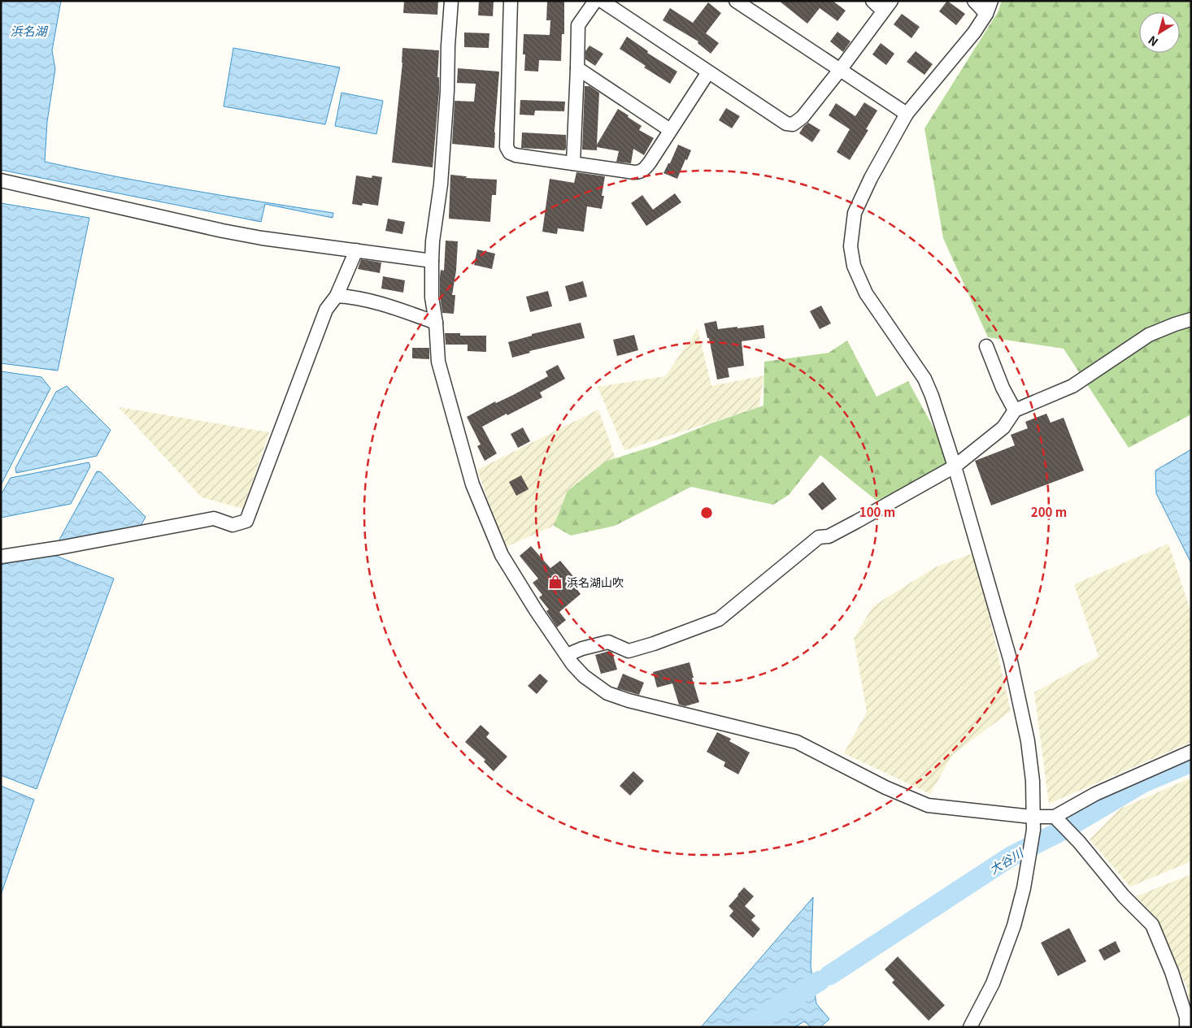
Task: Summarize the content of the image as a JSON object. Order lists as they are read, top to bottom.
{
  "water": ["浜名湖", "大谷川"],
  "places": {
    "shop": ["浜名湖山吹"]
  },
  "north": "bottom left",
  "rings": ["100 m", "200 m"]
}
